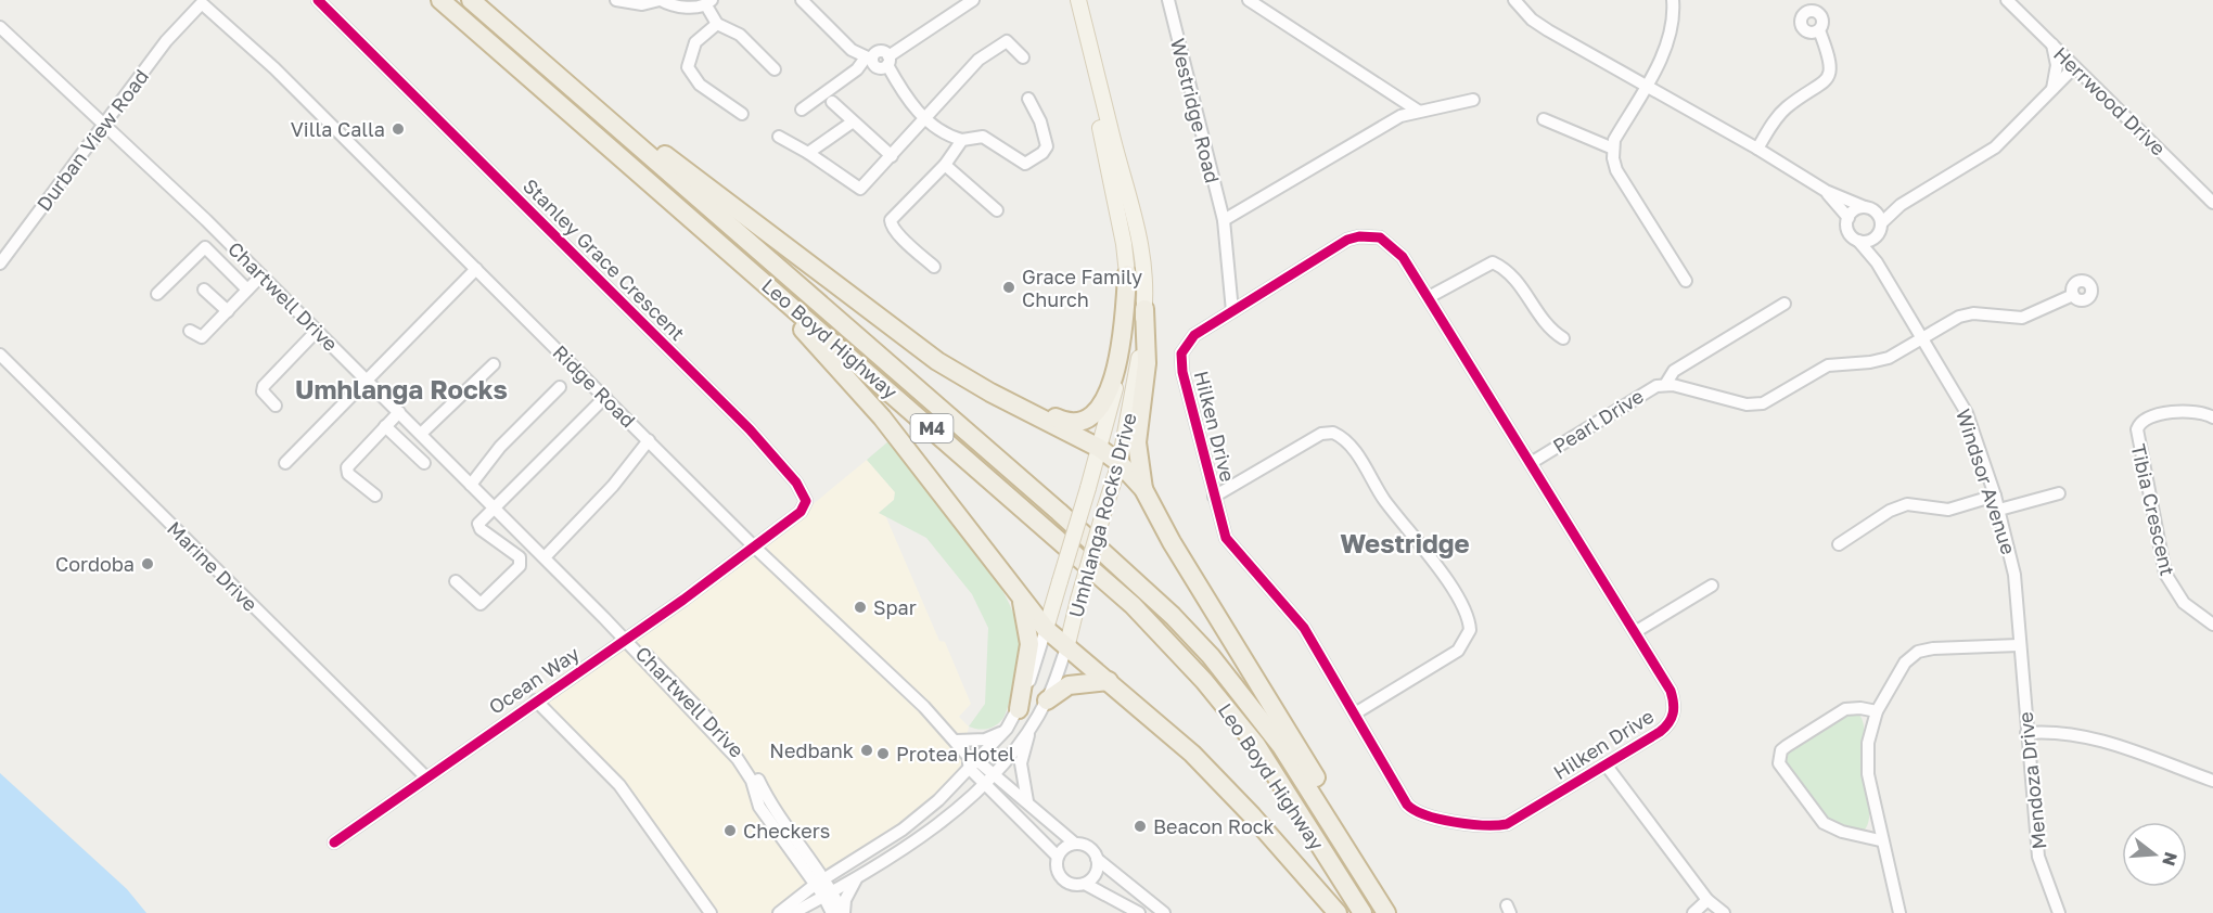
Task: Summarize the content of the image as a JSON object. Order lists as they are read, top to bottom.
{
  "streets": {
    "highway": ["Leo Boyd Highway", "M4"],
    "main road": ["Umhlanga Rocks Drive"],
    "street": [
      "Herrwood Drive",
      "Westridge Road",
      "Durban View Road",
      "Stanley Grace Crescent",
      "Chartwell Drive",
      "Ridge Road",
      "Pearl Drive",
      "Hilken Drive",
      "Windsor Avenue",
      "Tibia Crescent",
      "Marine Drive",
      "Ocean Way",
      "Mendoza Drive"
    ]
  },
  "crossings": [
    ["Westridge Road", "Hilken Drive"],
    ["Durban View Road", "Chartwell Drive"],
    ["Durban View Road", "Ridge Road"],
    ["Stanley Grace Crescent", "Ridge Road"],
    ["Stanley Grace Crescent", "Ocean Way"],
    ["Chartwell Drive", "Ocean Way"],
    ["Ridge Road", "Ocean Way"],
    ["Pearl Drive", "Hilken Drive"],
    ["Pearl Drive", "Windsor Avenue"],
    ["Windsor Avenue", "Mendoza Drive"],
    ["Marine Drive", "Ocean Way"]
  ],
  "districts": ["Umhlanga Rocks", "Westridge"],
  "places": [
    "Villa Calla",
    "Grace Family Church",
    "Cordoba",
    "Spar",
    "Nedbank",
    "Protea Hotel",
    "Beacon Rock",
    "Checkers"
  ],
  "north": "right"
}
